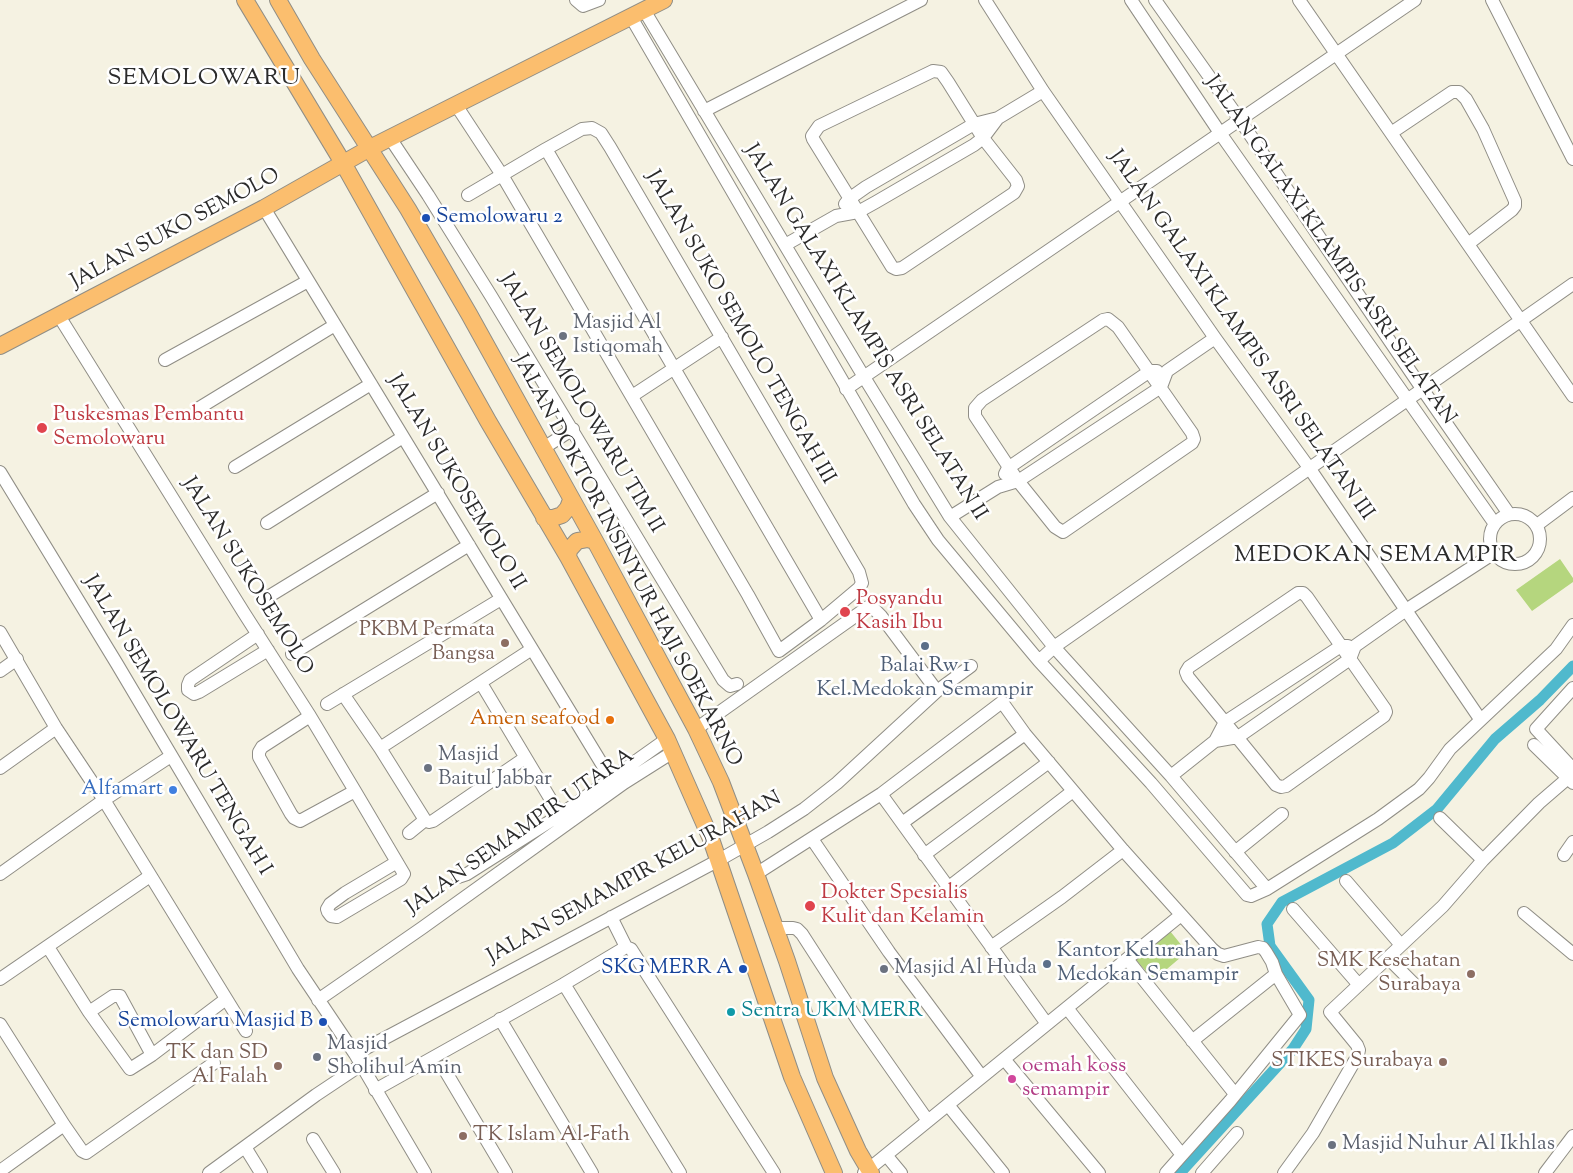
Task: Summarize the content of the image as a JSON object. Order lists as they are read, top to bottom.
{
  "streets": {
    "main road": ["JALAN SUKO SEMOLO", "JALAN DOKTOR INSINYUR HAJI SOEKARNO"],
    "street": [
      "JALAN GALAXI KLAMPIS ASRI SELATAN",
      "JALAN SUKO SEMOLO TENGAH III",
      "JALAN GALAXI KLAMPIS ASRI SELATAN II",
      "JALAN GALAXI KLAMPIS ASRI SELATAN III",
      "JALAN SEMOLOWARU TIM II",
      "JALAN SUKOSEMOLO II",
      "JALAN SUKOSEMOLO",
      "JALAN SEMOLOWARU TENGAH I",
      "JALAN SEMAMPIR UTARA",
      "JALAN SEMAMPIR KELURAHAN"
    ]
  },
  "crossings": [
    ["JALAN SUKO SEMOLO", "JALAN GALAXI KLAMPIS ASRI SELATAN II"],
    ["JALAN SUKO SEMOLO", "JALAN SEMOLOWARU TIM II"],
    ["JALAN SUKO SEMOLO", "JALAN SUKOSEMOLO II"],
    ["JALAN SUKO SEMOLO", "JALAN DOKTOR INSINYUR HAJI SOEKARNO"],
    ["JALAN SUKO SEMOLO", "JALAN SUKOSEMOLO"],
    ["JALAN DOKTOR INSINYUR HAJI SOEKARNO", "JALAN SEMAMPIR KELURAHAN"],
    ["JALAN SEMOLOWARU TENGAH I", "JALAN SEMAMPIR UTARA"],
    ["JALAN SEMOLOWARU TENGAH I", "JALAN SEMAMPIR KELURAHAN"]
  ],
  "districts": ["SEMOLOWARU", "MEDOKAN SEMAMPIR"],
  "places": [
    "Semolowaru 2",
    "Masjid Al Istiqomah",
    "Puskesmas Pembantu Semolowaru",
    "Posyandu Kasih Ibu",
    "PKBM Permata Bangsa",
    "Balai Rw 1 Kel.Medokan Semampir",
    "Amen seafood",
    "Masjid Baitul Jabbar",
    "Alfamart",
    "Dokter Spesialis Kulit dan Kelamin",
    "Kantor Kelurahan Medokan Semampir",
    "SKG MERR A",
    "Masjid Al Huda",
    "SMK Kesehatan Surabaya",
    "Sentra UKM MERR",
    "Semolowaru Masjid B",
    "Masjid Sholihul Amin",
    "STIKES Surabaya",
    "TK dan SD Al Falah",
    "oemah koss semampir",
    "TK Islam Al-Fath",
    "Masjid Nuhur Al Ikhlas"
  ]
}
